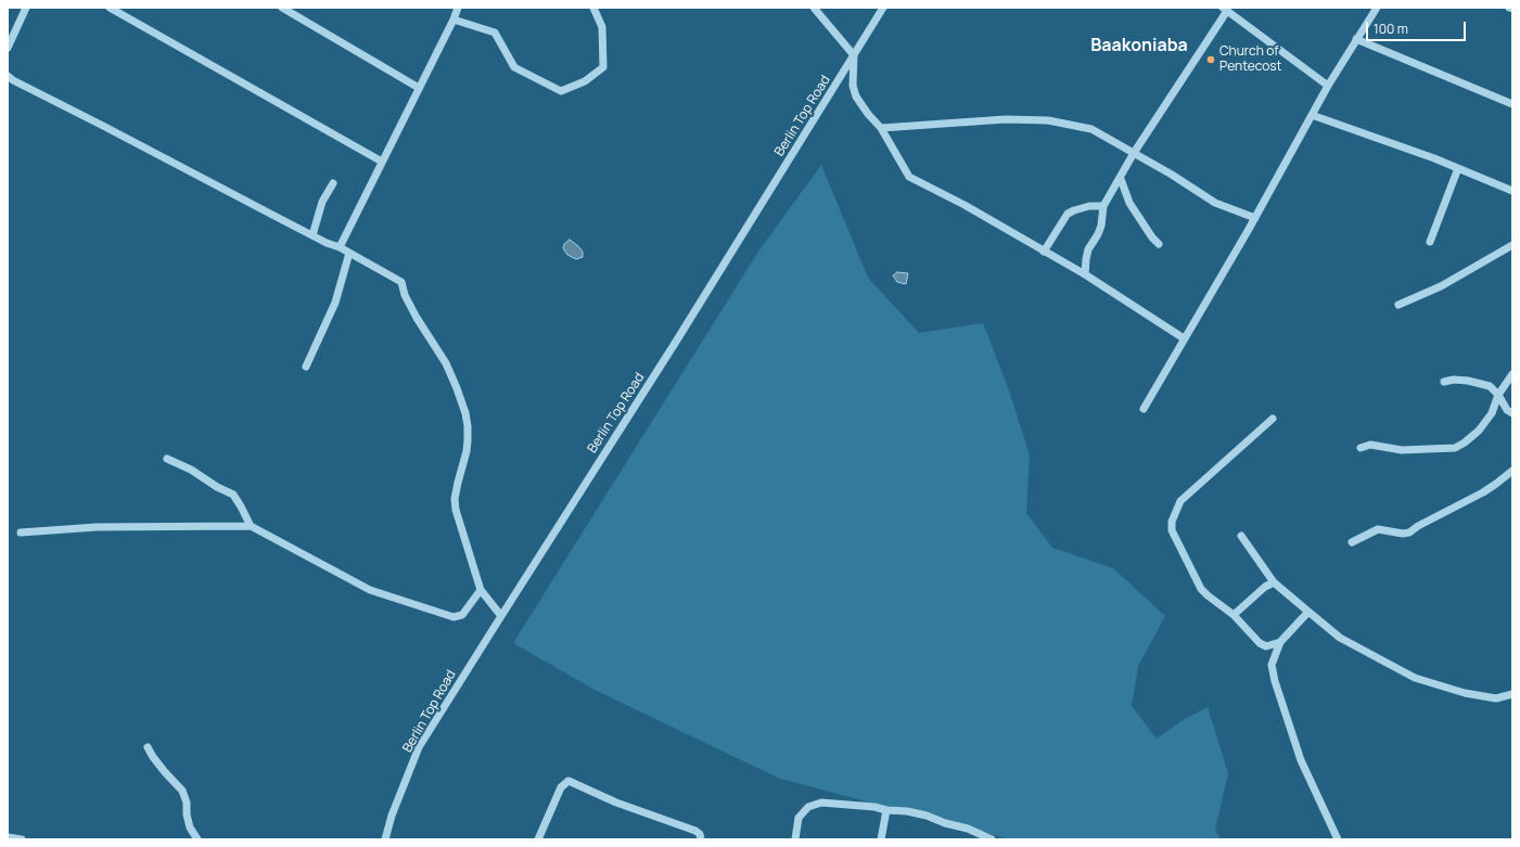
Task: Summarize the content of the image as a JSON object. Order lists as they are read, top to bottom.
{
  "streets": {
    "street": ["Berlin Top Road"]
  },
  "districts": ["Baakoniaba"],
  "places": ["Church of Pentecost"],
  "scale_bar": "100 m"
}
